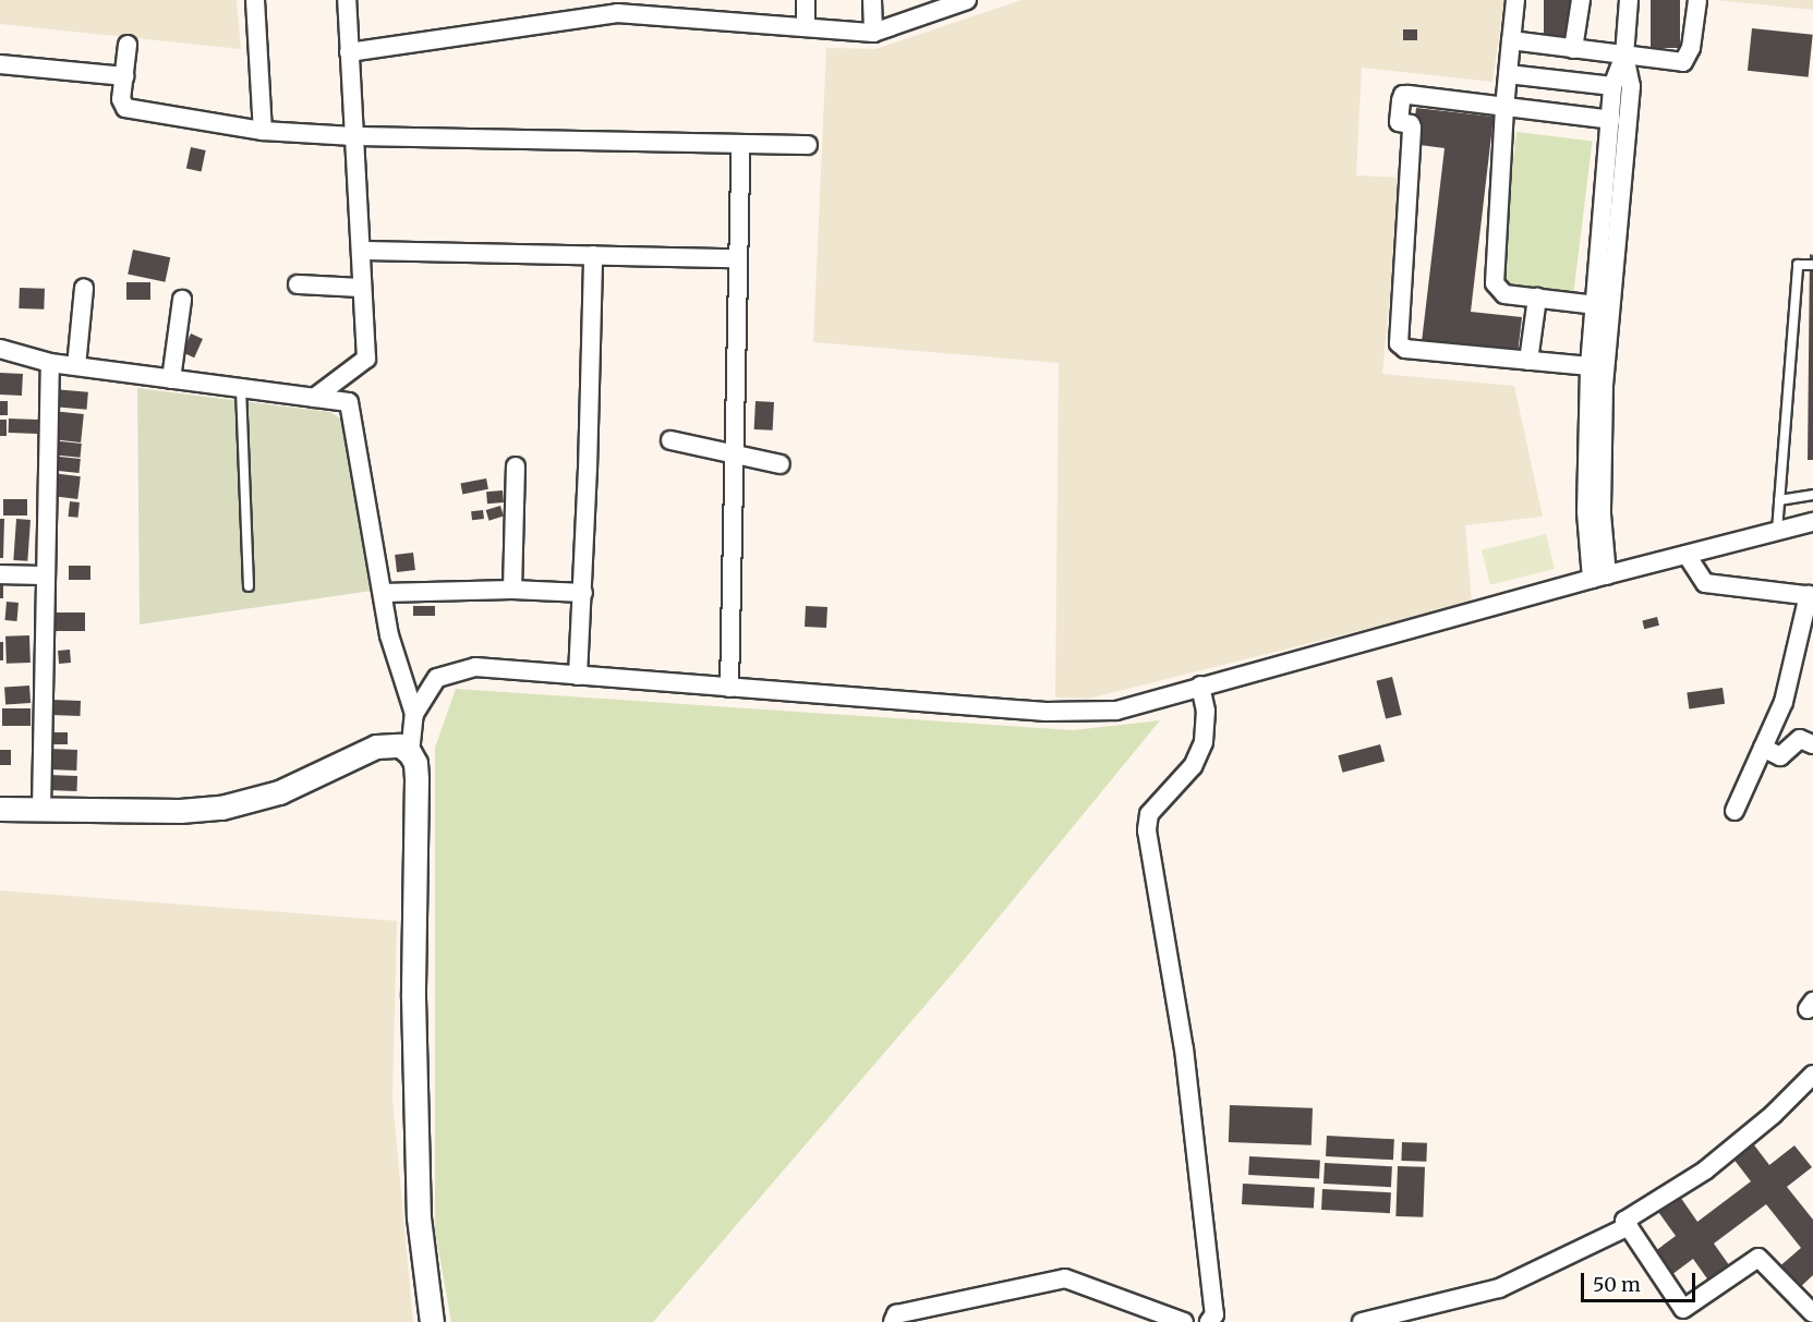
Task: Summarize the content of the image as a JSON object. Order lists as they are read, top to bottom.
{
  "scale_bar": "50 m"
}
